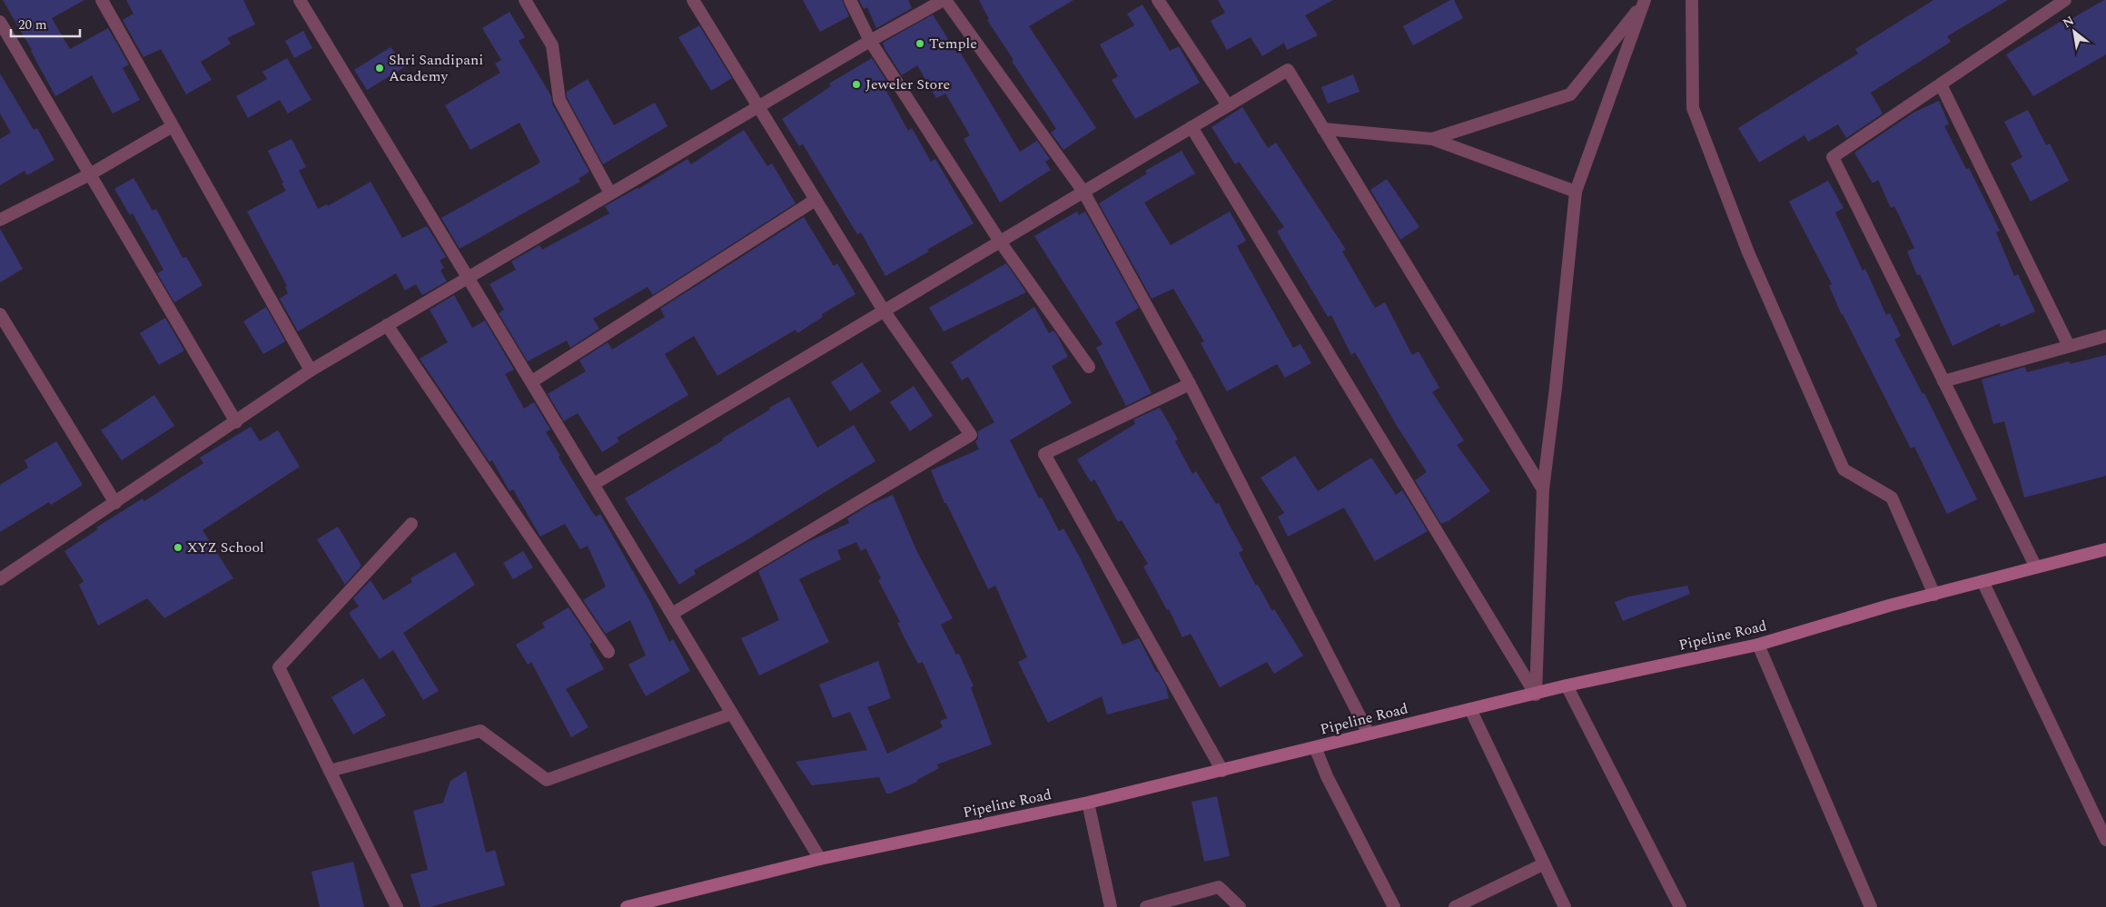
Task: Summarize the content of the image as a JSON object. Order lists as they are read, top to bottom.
{
  "streets": {
    "main road": ["Pipeline Road"]
  },
  "places": [
    "Temple",
    "Shri Sandipani Academy",
    "Jeweler Store",
    "XYZ School"
  ],
  "scale_bar": "20 m",
  "north": "top left"
}
